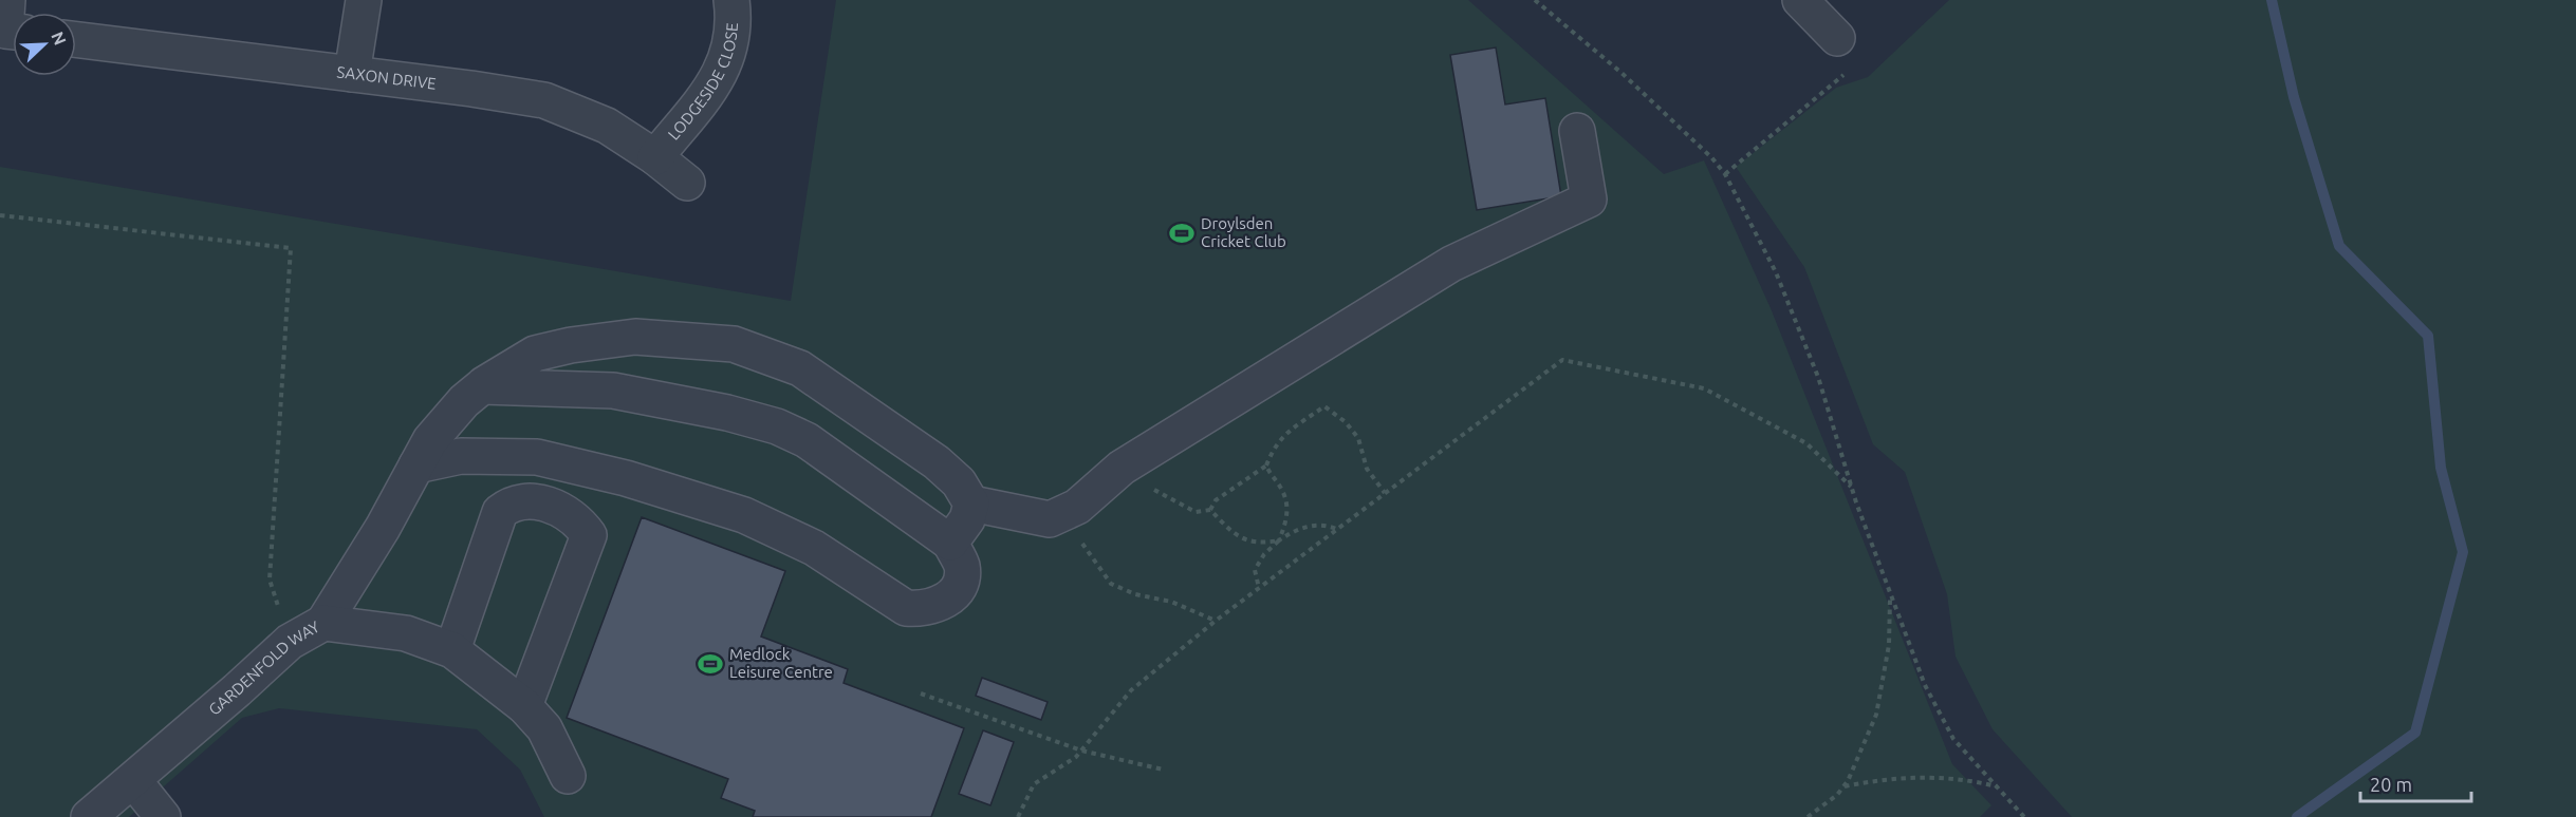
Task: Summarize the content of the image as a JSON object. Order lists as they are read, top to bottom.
{
  "streets": {
    "street": ["SAXON DRIVE", "LODGESIDE CLOSE", "GARDENFOLD WAY"]
  },
  "crossings": [
    ["SAXON DRIVE", "LODGESIDE CLOSE"]
  ],
  "places": {
    "sports": ["Droylsden Cricket Club", "Medlock Leisure Centre"]
  },
  "scale_bar": "20 m",
  "north": "top right"
}
